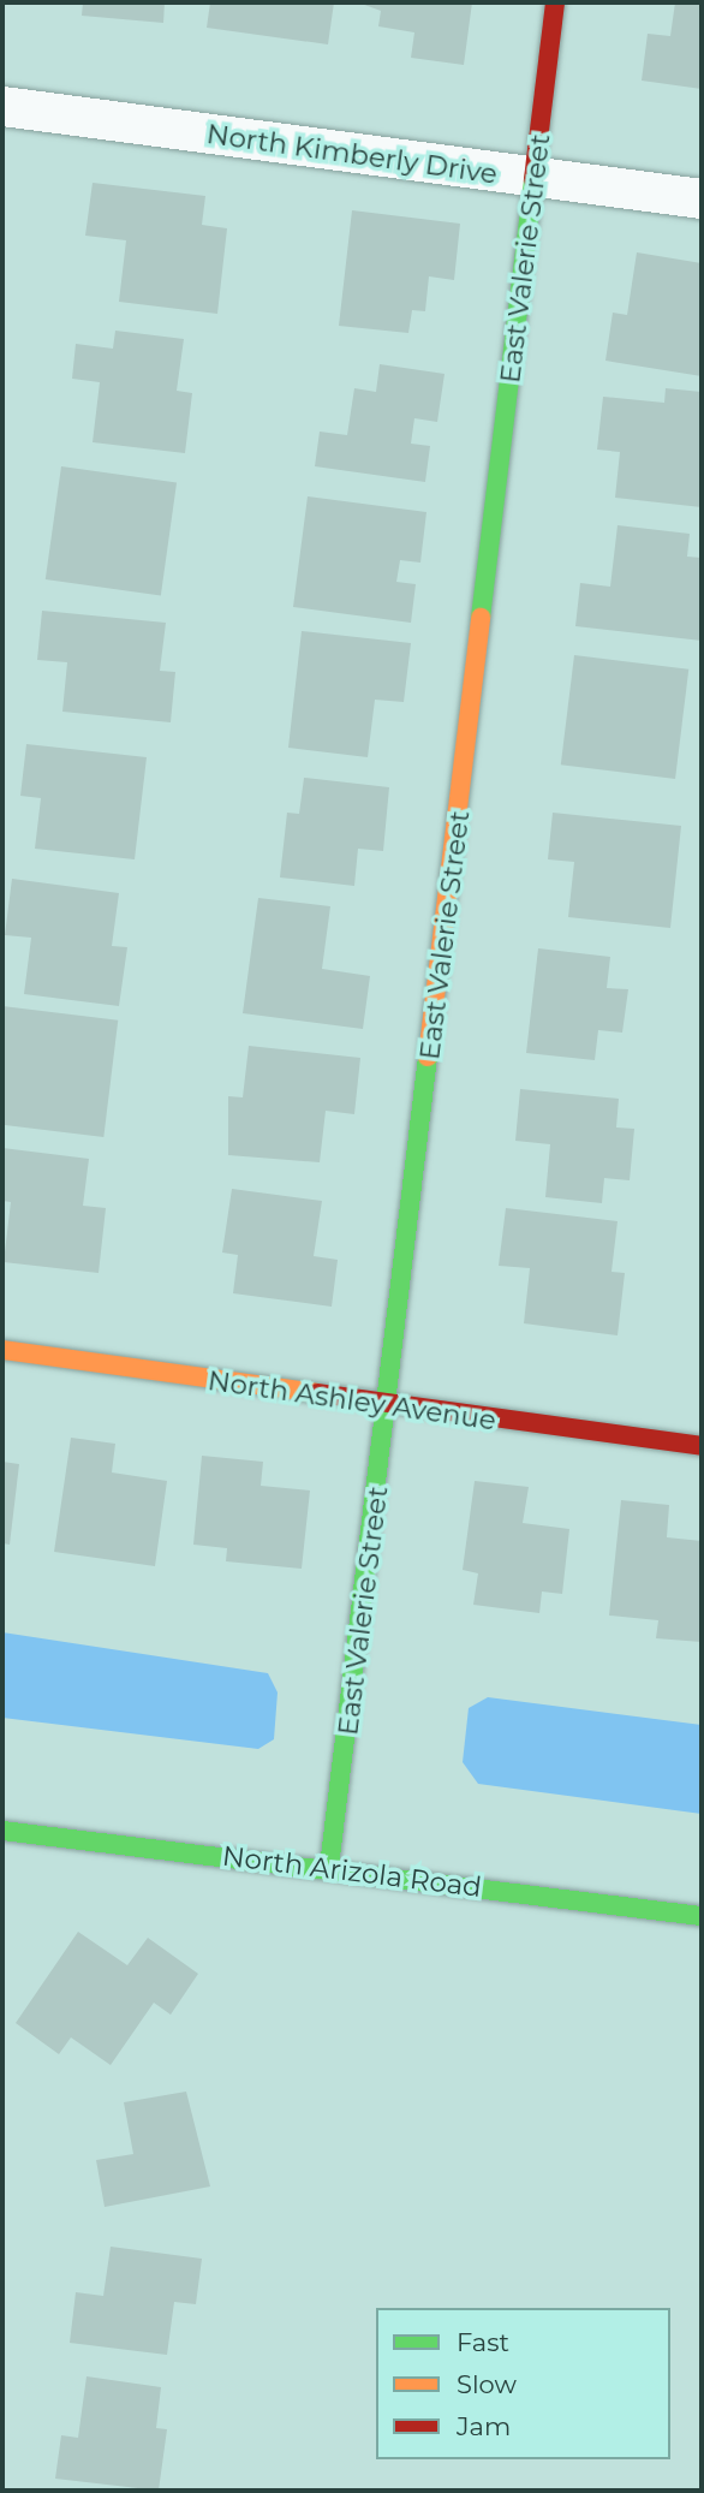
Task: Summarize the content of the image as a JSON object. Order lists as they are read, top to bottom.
{
  "streets": {
    "street": [
      "North Kimberly Drive",
      "East Valerie Street",
      "North Ashley Avenue",
      "North Arizola Road"
    ]
  },
  "crossings": [
    ["North Kimberly Drive", "East Valerie Street"],
    ["East Valerie Street", "North Ashley Avenue"],
    ["East Valerie Street", "North Arizola Road"]
  ],
  "legend": ["Fast", "Slow", "Jam"]
}
